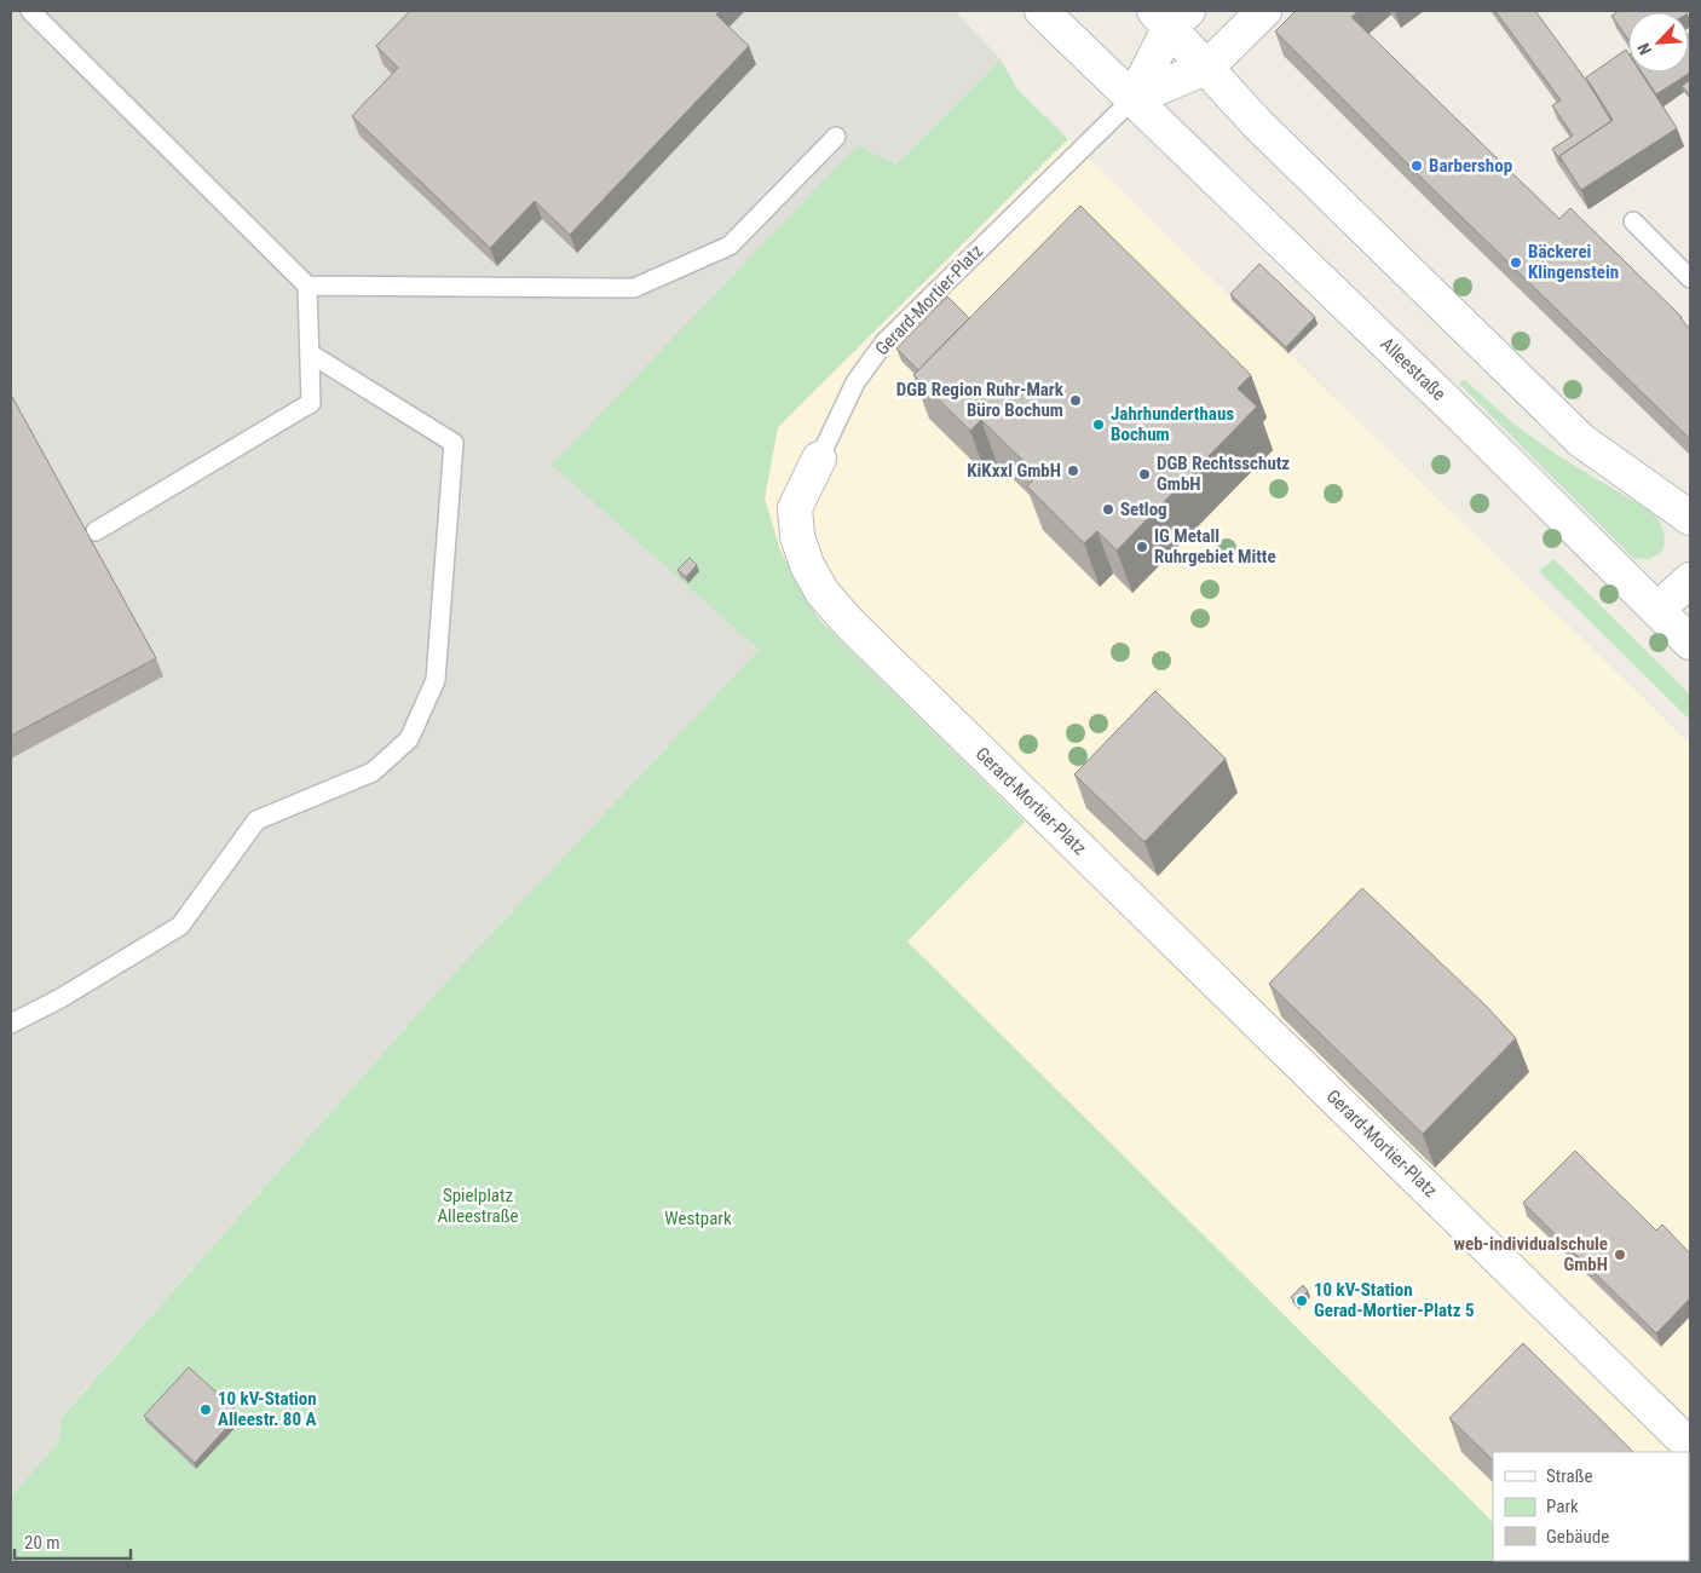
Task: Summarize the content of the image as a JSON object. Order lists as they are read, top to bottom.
{
  "streets": {
    "street": ["Gerard-Mortier-Platz", "Alleestraße"]
  },
  "crossings": [
    ["Gerard-Mortier-Platz", "Alleestraße"]
  ],
  "parks": ["Spielplatz Alleestraße", "Westpark"],
  "places": [
    "Barbershop",
    "Bäckerei Klingenstein",
    "DGB Region Ruhr-Mark Büro Bochum",
    "Jahrhunderthaus Bochum",
    "KiKxxl GmbH",
    "DGB Rechtsschutz GmbH",
    "Setlog",
    "IG Metall Ruhrgebiet Mitte",
    "web-individualschule GmbH",
    "10 kV-Station Gerad-Mortier-Platz 5",
    "10 kV-Station Alleestr. 80 A"
  ],
  "legend": ["Straße", "Park", "Gebäude"],
  "scale_bar": "20 m",
  "north": "bottom left"
}
